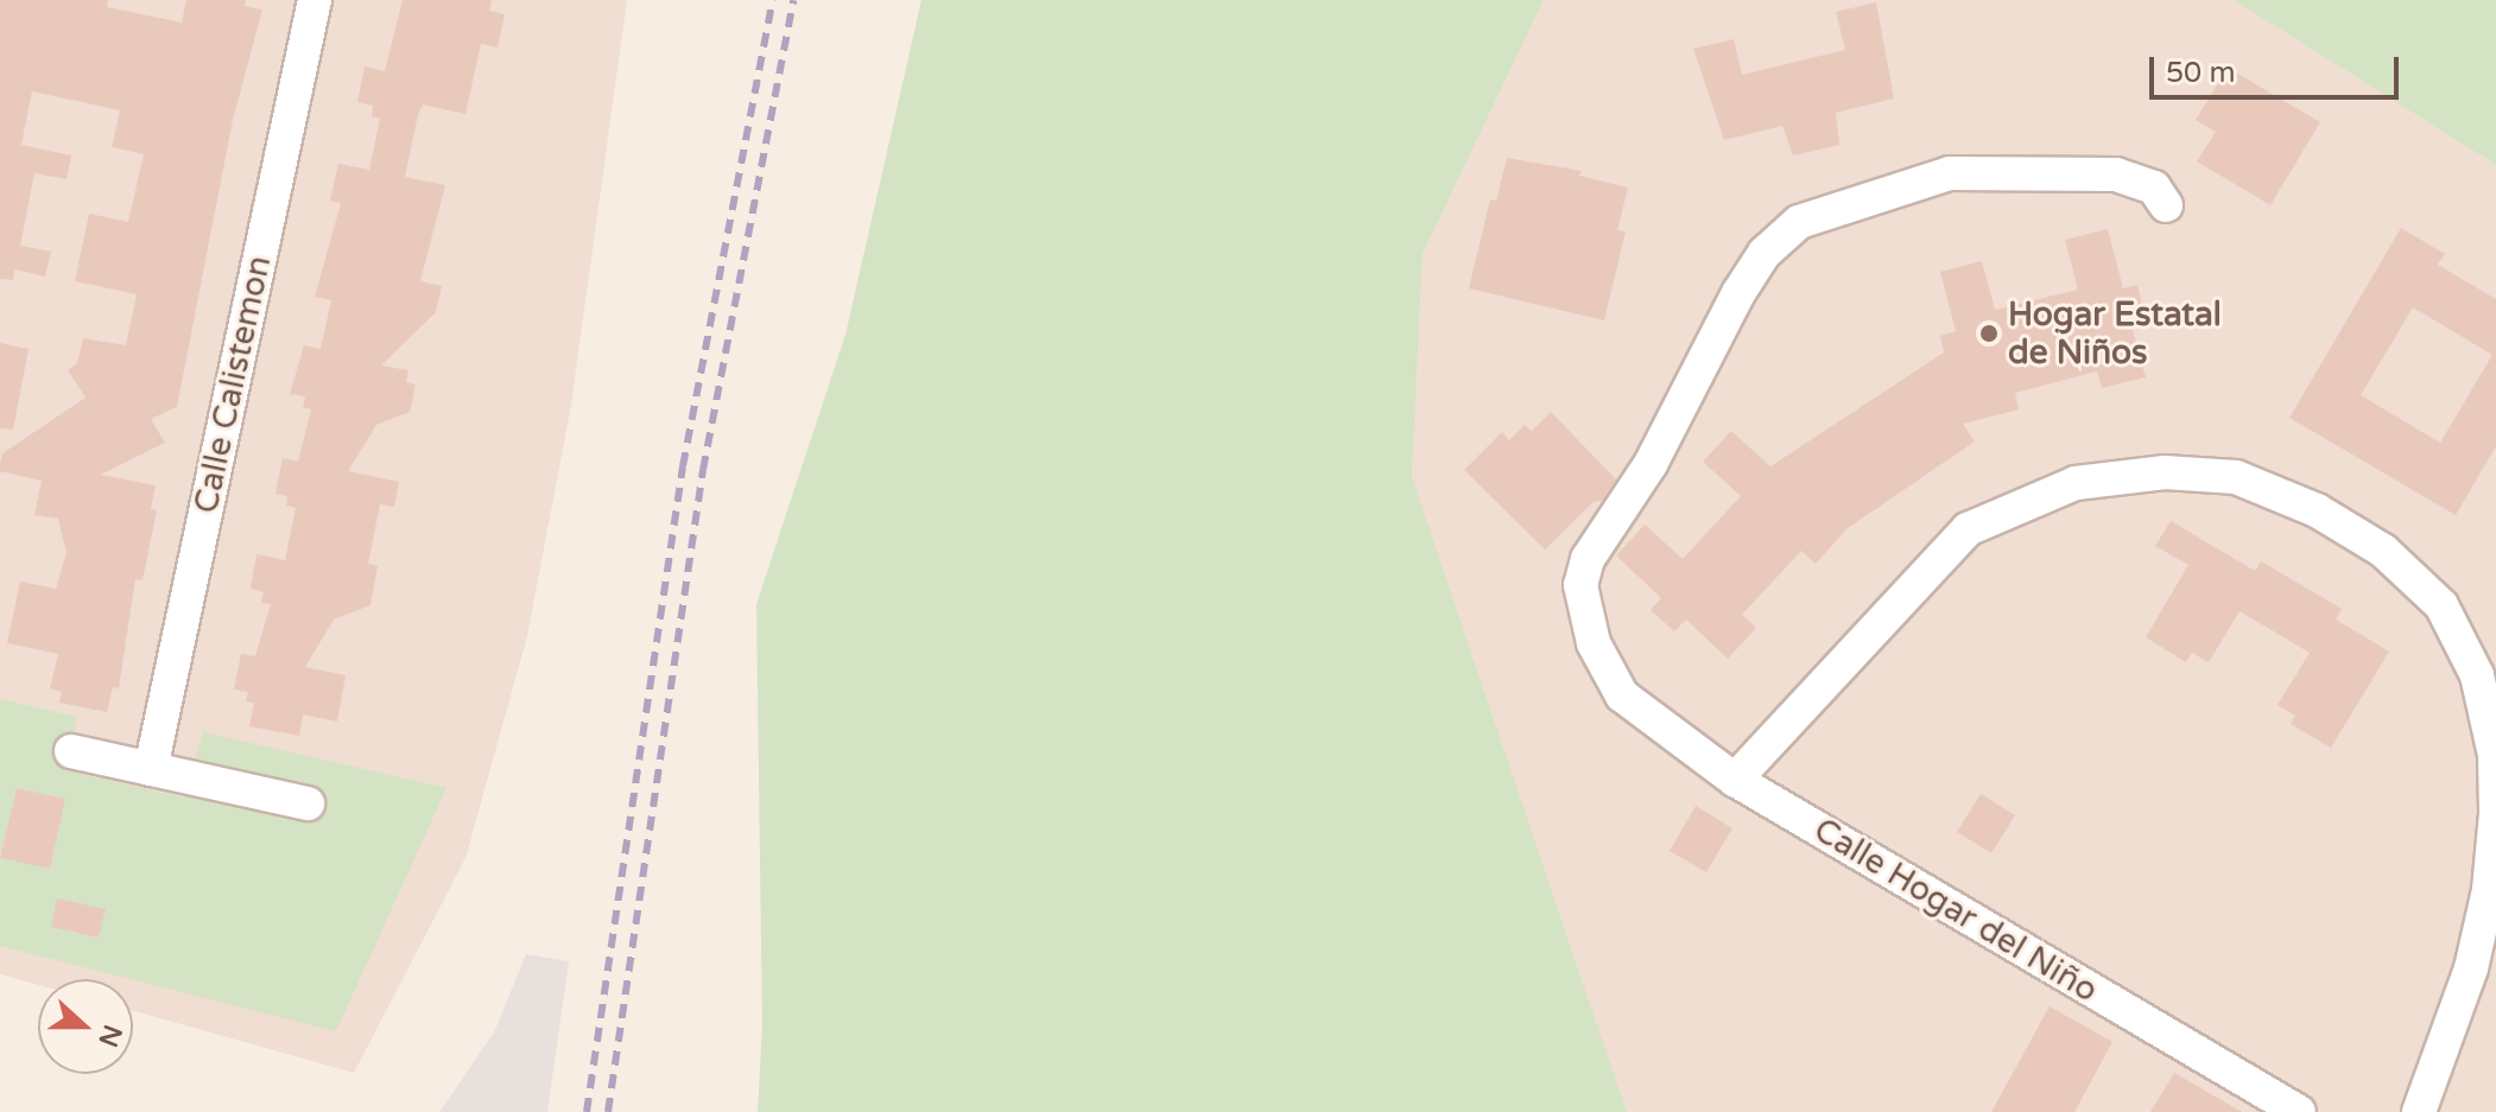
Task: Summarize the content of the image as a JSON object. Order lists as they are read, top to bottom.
{
  "streets": {
    "street": ["Calle Calistemon", "Calle Hogar del Niño"]
  },
  "places": ["Hogar Estatal de Niños"],
  "scale_bar": "50 m",
  "north": "right"
}
